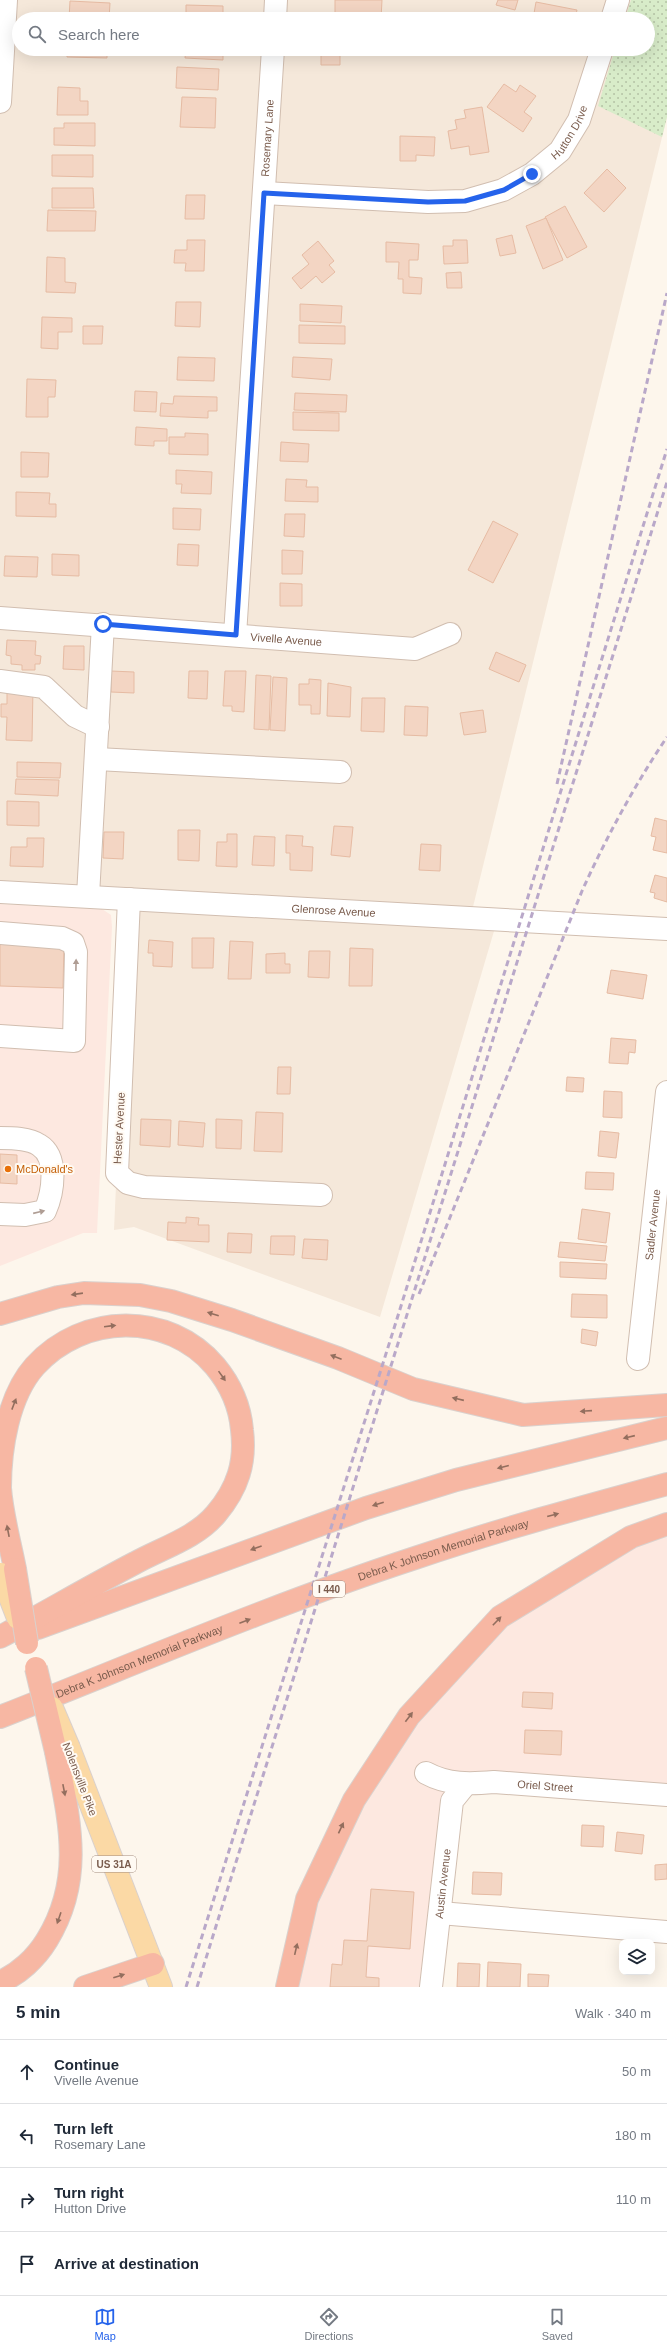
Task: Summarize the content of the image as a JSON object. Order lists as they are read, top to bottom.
{
  "streets": {
    "highway": ["Debra K Johnson Memorial Parkway", "I 440"],
    "main road": ["Nolensville Pike", "US 31A"],
    "street": [
      "Hutton Drive",
      "Rosemary Lane",
      "Vivelle Avenue",
      "Glenrose Avenue",
      "Hester Avenue",
      "Sadler Avenue",
      "Oriel Street",
      "Austin Avenue"
    ]
  },
  "crossings": [
    ["Hutton Drive", "Rosemary Lane"],
    ["Rosemary Lane", "Vivelle Avenue"],
    ["Glenrose Avenue", "Hester Avenue"],
    ["Oriel Street", "Austin Avenue"]
  ],
  "places": ["McDonald's"],
  "page": {
    "search": "Search here",
    "heading": ["5 min", "Walk · 340 m"],
    "list": [
      ["Continue", "Vivelle Avenue", "50 m"],
      ["Turn left", "Rosemary Lane", "180 m"],
      ["Turn right", "Hutton Drive", "110 m"],
      "Arrive at destination"
    ],
    "nav": ["Map", "Directions", "Saved"]
  }
}
